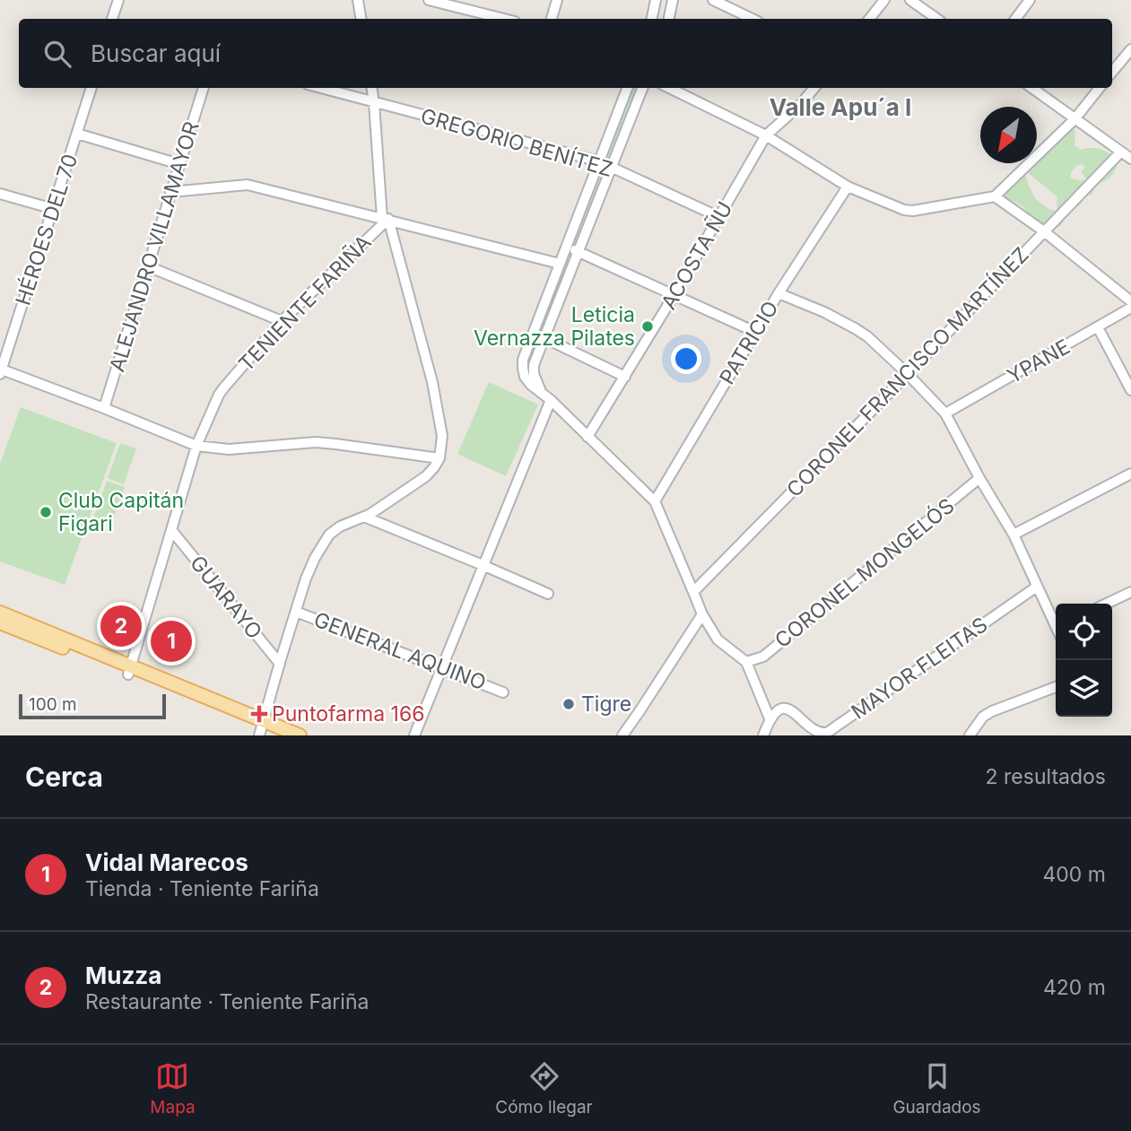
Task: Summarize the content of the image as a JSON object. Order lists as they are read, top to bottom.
{
  "streets": {
    "street": [
      "GREGORIO BENÍTEZ",
      "HÉROES DEL 70",
      "ALEJANDRO VILLAMAYOR",
      "ACOSTA ÑU",
      "TENIENTE FARIÑA",
      "PATRICIO",
      "YPANE",
      "CORONEL FRANCISCO MARTÍNEZ",
      "CORONEL MONGELÓS",
      "GUARAYO",
      "GENERAL AQUINO",
      "MAYOR FLEITAS"
    ]
  },
  "crossings": [
    ["GREGORIO BENÍTEZ", "ACOSTA ÑU"],
    ["TENIENTE FARIÑA", "GUARAYO"]
  ],
  "districts": ["Valle Apu´a I"],
  "places": {
    "other": ["Leticia Vernazza Pilates", "Club Capitán Figari", "Tigre"],
    "health": ["Puntofarma 166"]
  },
  "scale_bar": "100 m",
  "north": "bottom left",
  "page": {
    "search": "Buscar aquí",
    "pins": ["2", "1"],
    "scale": "100 m",
    "heading": ["Cerca", "2 resultados"],
    "list": [
      {
        "mark": "1",
        "name": "Vidal Marecos",
        "note": "Tienda · Teniente Fariña",
        "value": "400 m"
      },
      {
        "mark": "2",
        "name": "Muzza",
        "note": "Restaurante · Teniente Fariña",
        "value": "420 m"
      }
    ],
    "nav": ["Mapa", "Cómo llegar", "Guardados"]
  }
}
